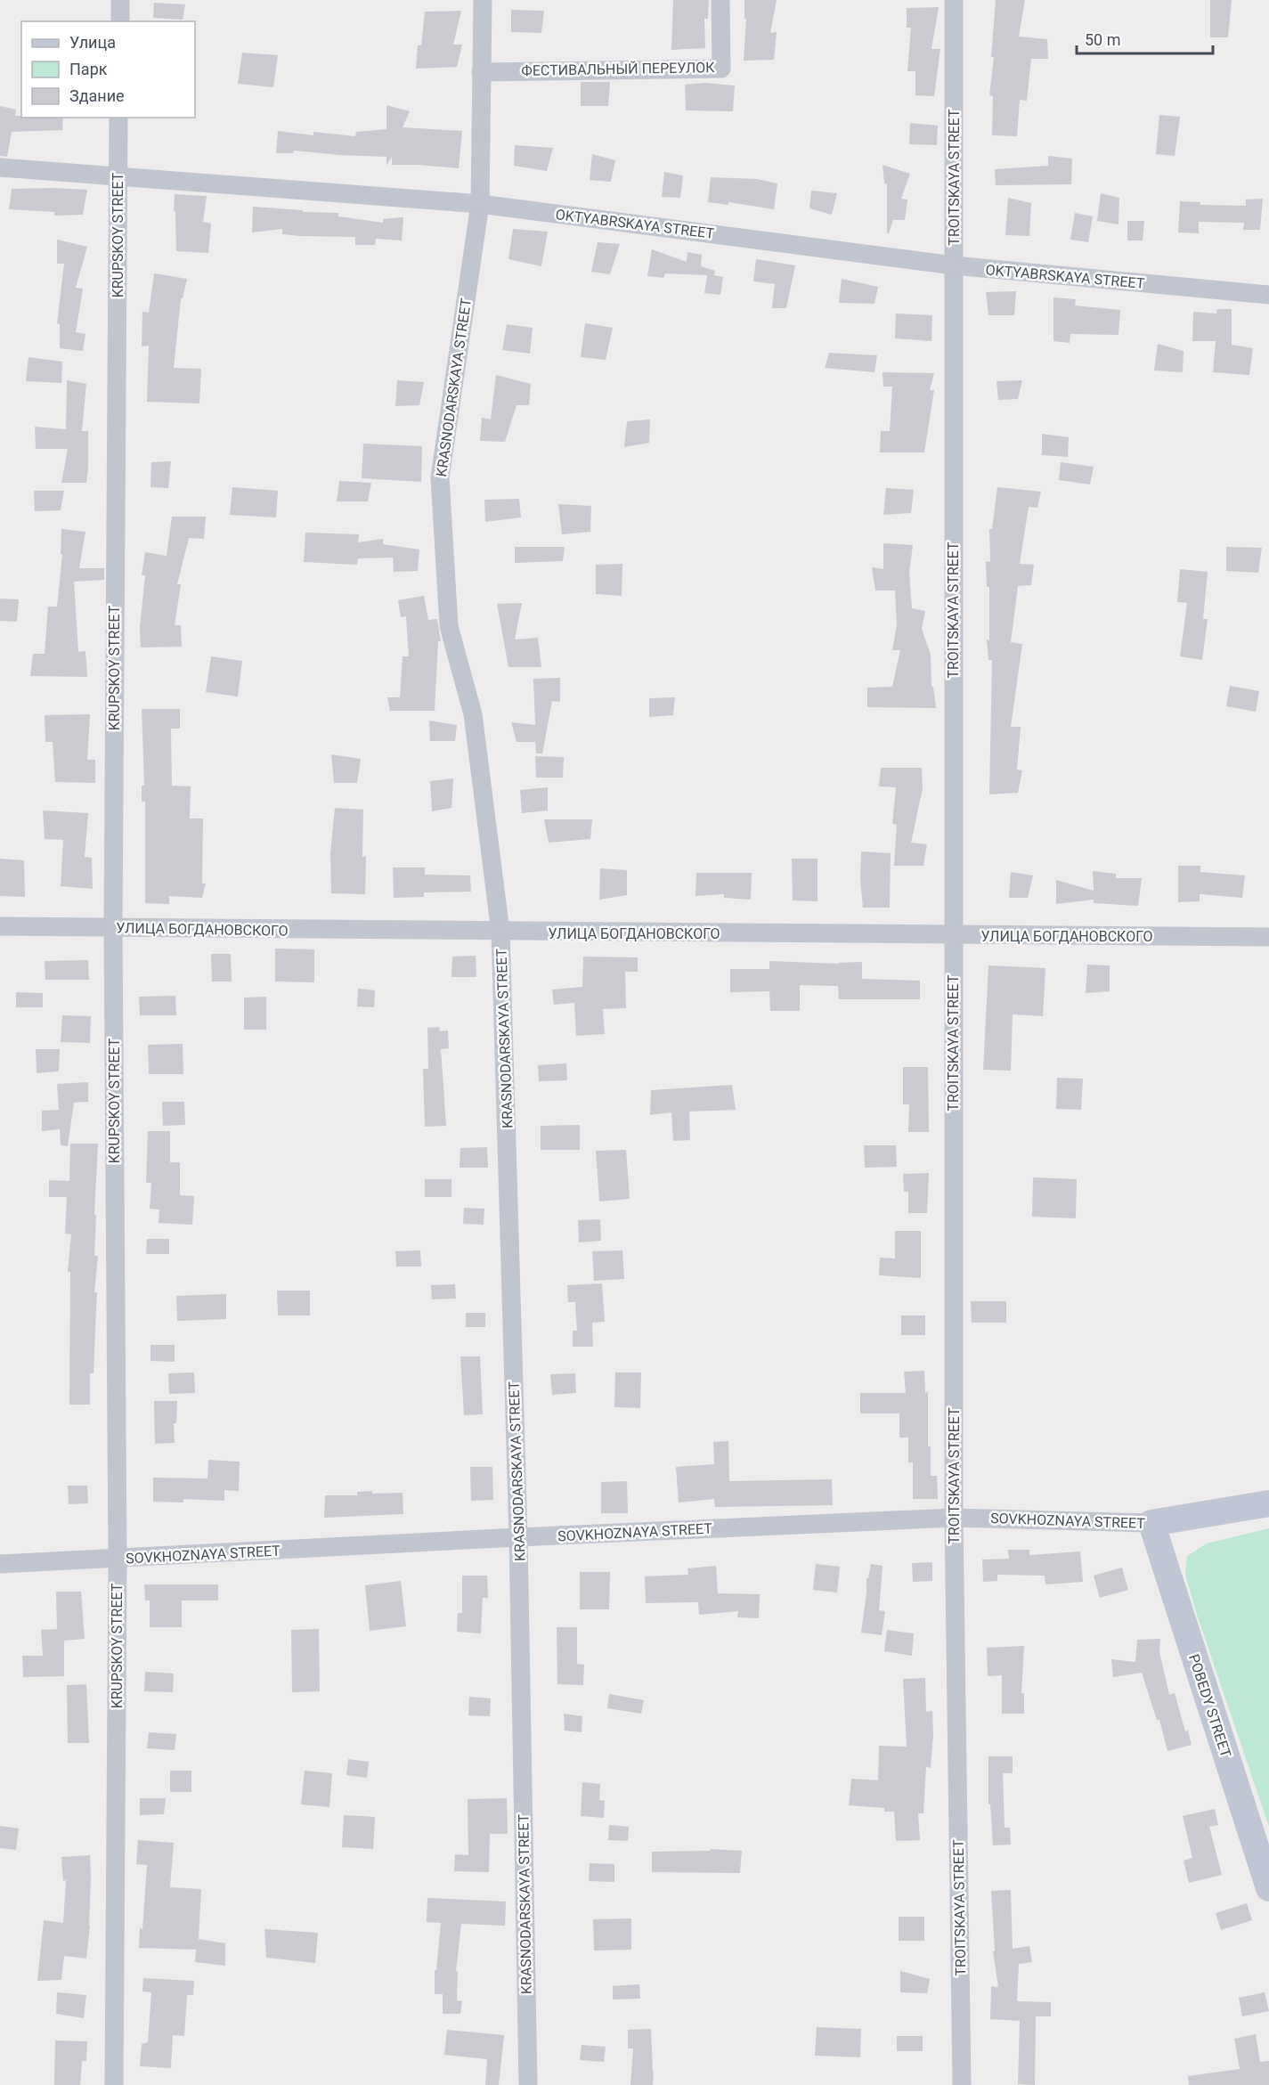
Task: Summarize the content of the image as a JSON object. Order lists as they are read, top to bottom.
{
  "streets": {
    "street": [
      "ФЕСТИВАЛЬНЫЙ ПЕРЕУЛОК",
      "TROITSKAYA STREET",
      "OKTYABRSKAYA STREET",
      "KRUPSKOY STREET",
      "KRASNODARSKAYA STREET",
      "УЛИЦА БОГДАНОВСКОГО",
      "SOVKHOZNAYA STREET",
      "POBEDY STREET"
    ]
  },
  "crossings": [
    ["ФЕСТИВАЛЬНЫЙ ПЕРЕУЛОК", "KRASNODARSKAYA STREET"],
    ["TROITSKAYA STREET", "OKTYABRSKAYA STREET"],
    ["TROITSKAYA STREET", "УЛИЦА БОГДАНОВСКОГО"],
    ["TROITSKAYA STREET", "SOVKHOZNAYA STREET"],
    ["OKTYABRSKAYA STREET", "KRUPSKOY STREET"],
    ["OKTYABRSKAYA STREET", "KRASNODARSKAYA STREET"],
    ["KRUPSKOY STREET", "УЛИЦА БОГДАНОВСКОГО"],
    ["KRUPSKOY STREET", "SOVKHOZNAYA STREET"],
    ["KRASNODARSKAYA STREET", "УЛИЦА БОГДАНОВСКОГО"],
    ["KRASNODARSKAYA STREET", "SOVKHOZNAYA STREET"],
    ["SOVKHOZNAYA STREET", "POBEDY STREET"]
  ],
  "legend": ["Улица", "Парк", "Здание"],
  "scale_bar": "50 m"
}
